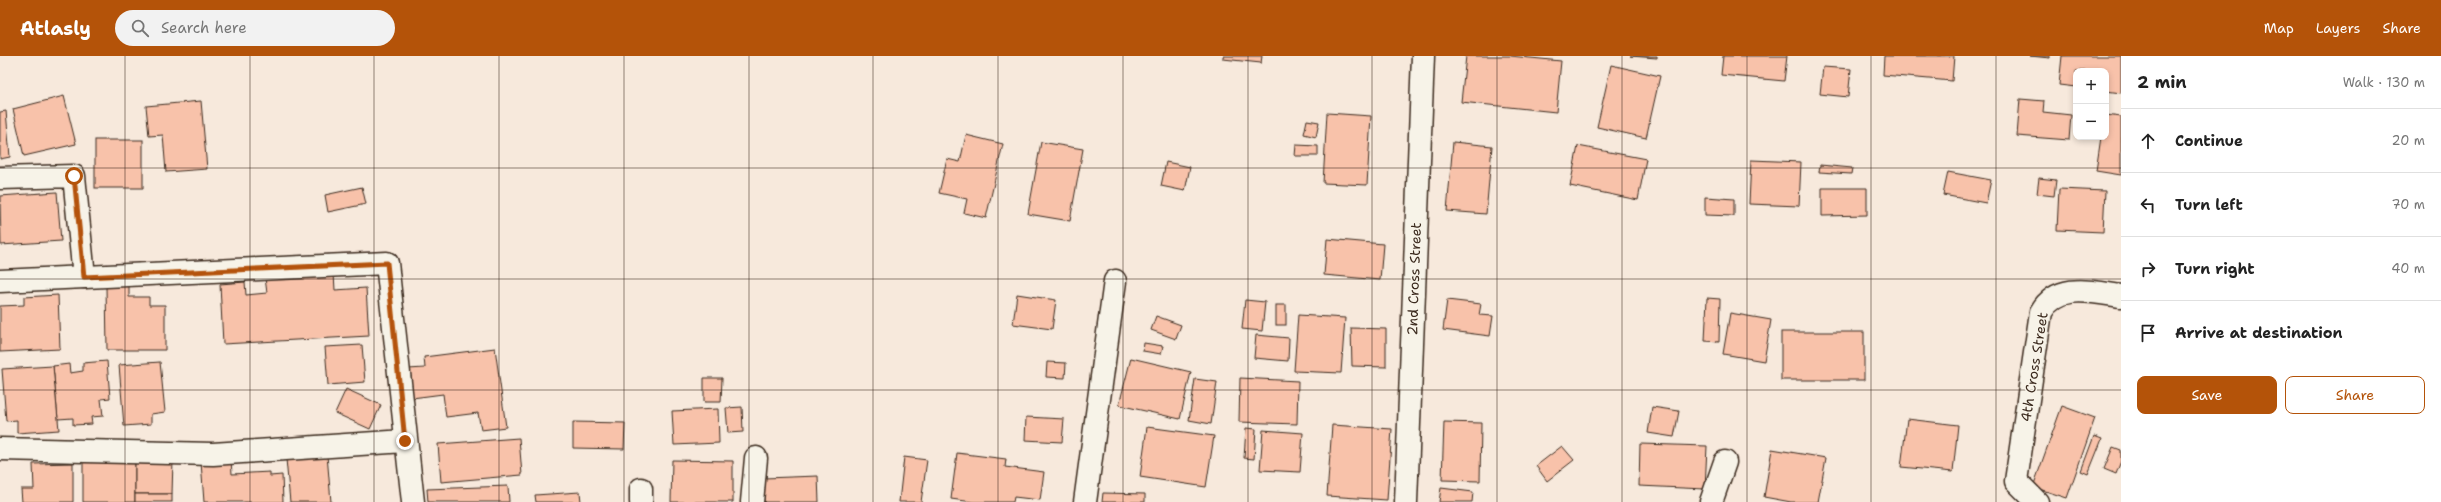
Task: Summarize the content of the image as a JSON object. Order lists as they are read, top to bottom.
{
  "streets": {
    "street": ["2nd Cross Street", "4th Cross Street"]
  },
  "page": {
    "header": "Atlasly",
    "search": "Search here",
    "nav": ["Map", "Layers", "Share"],
    "heading": ["2 min", "Walk · 130 m"],
    "map_buttons": ["+", "−"],
    "list": [
      ["Continue", "20 m"],
      ["Turn left", "70 m"],
      ["Turn right", "40 m"],
      "Arrive at destination"
    ],
    "buttons": ["Save", "Share"]
  }
}
